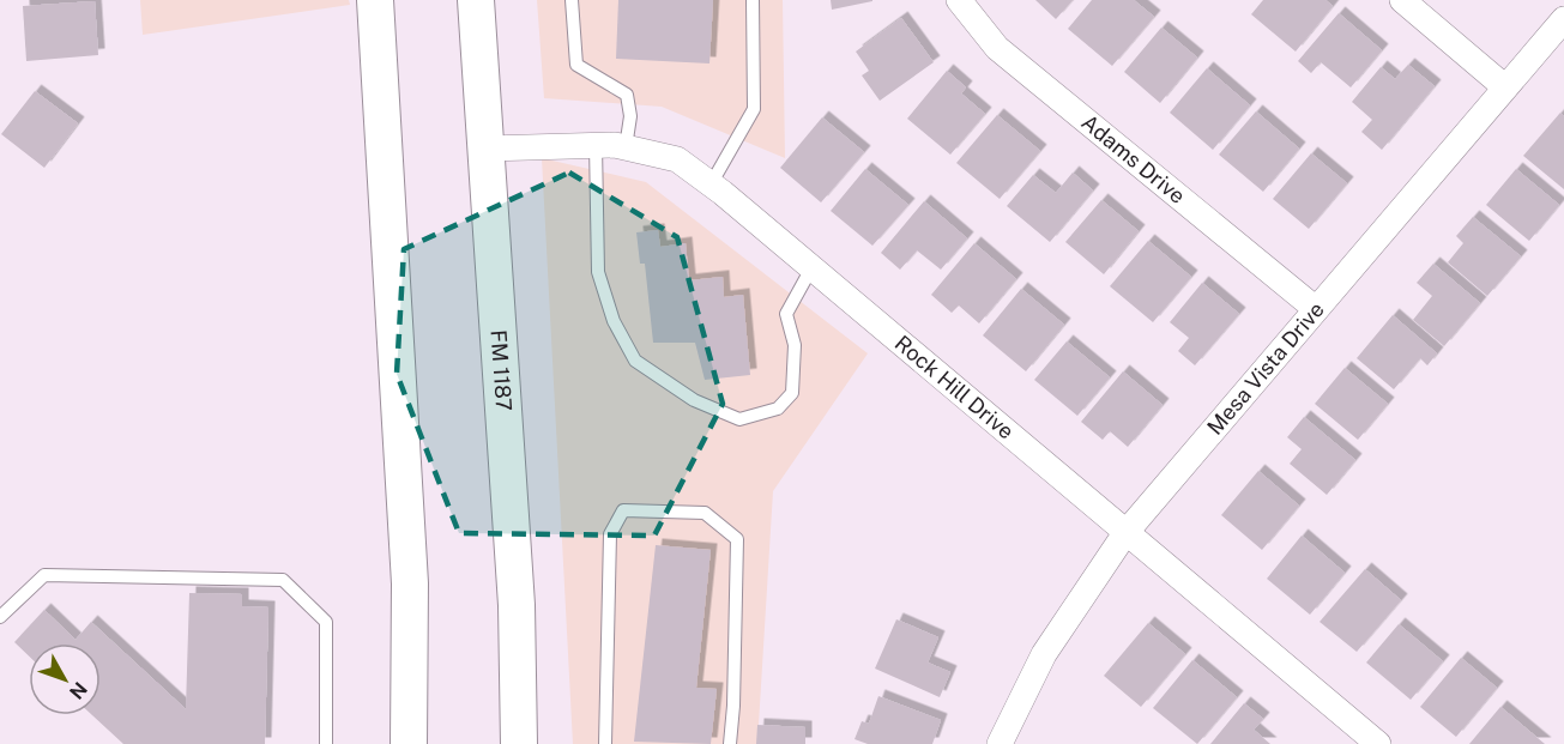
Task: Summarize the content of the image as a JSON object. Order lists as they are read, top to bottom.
{
  "streets": {
    "main road": ["FM 1187"],
    "street": ["Adams Drive", "Mesa Vista Drive", "Rock Hill Drive"]
  },
  "crossings": [
    ["Adams Drive", "Mesa Vista Drive"],
    ["Mesa Vista Drive", "Rock Hill Drive"],
    ["FM 1187", "Rock Hill Drive"]
  ],
  "north": "bottom right"
}
